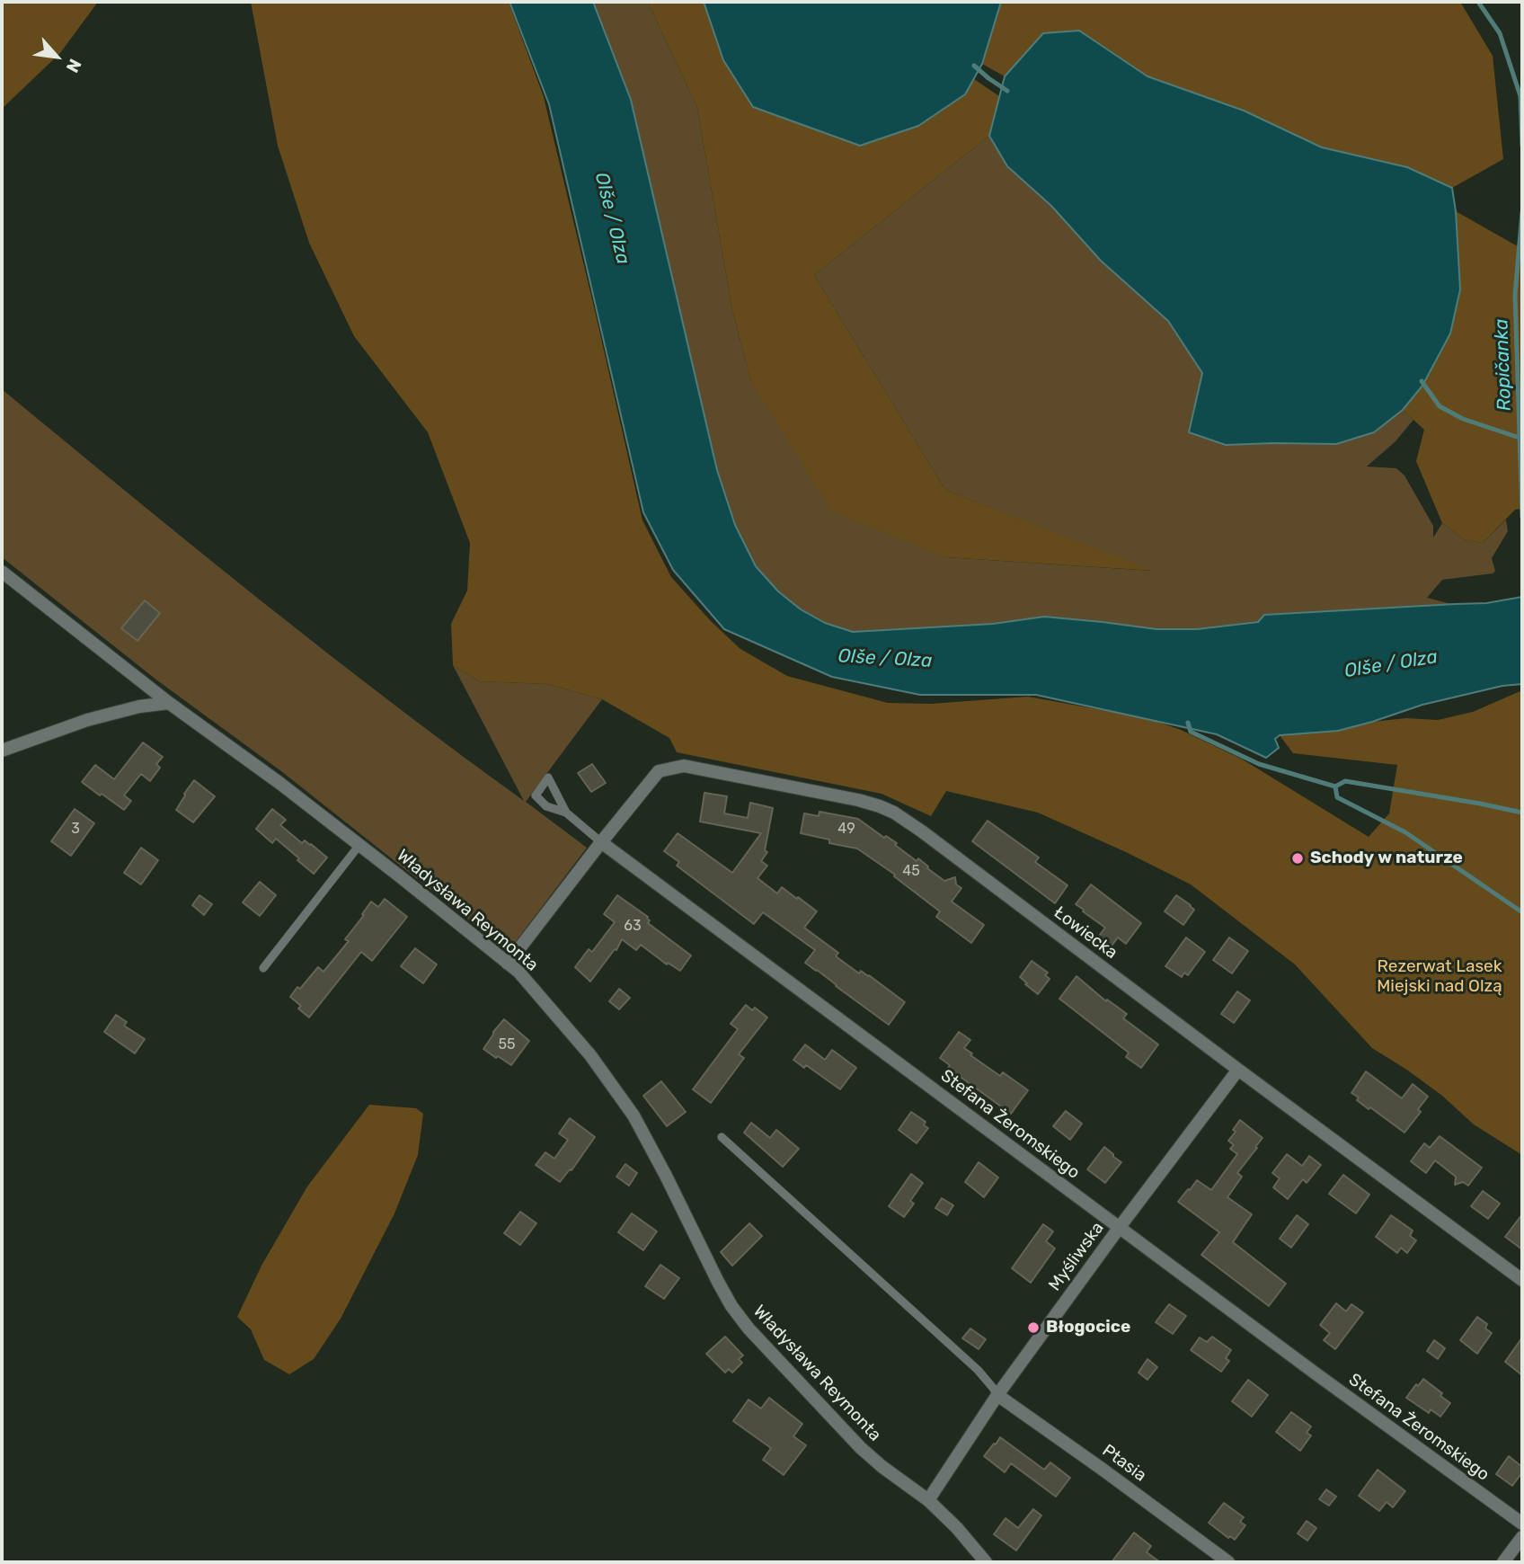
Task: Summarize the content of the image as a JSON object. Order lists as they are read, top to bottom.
{
  "streets": {
    "street": [
      "Władysława Reymonta",
      "Łowiecka",
      "Stefana Żeromskiego",
      "Myśliwska",
      "Ptasia"
    ]
  },
  "crossings": [
    ["Władysława Reymonta", "Myśliwska"],
    ["Łowiecka", "Stefana Żeromskiego"],
    ["Łowiecka", "Myśliwska"],
    ["Stefana Żeromskiego", "Myśliwska"],
    ["Myśliwska", "Ptasia"]
  ],
  "water": ["Olše / Olza", "Ropičanka"],
  "parks": ["Rezerwat Lasek Miejski nad Olzą"],
  "places": ["Schody w naturze", "Błogocice"],
  "house_numbers": [
    "3",
    "49",
    "45",
    "63",
    "55"
  ],
  "north": "bottom right"
}
